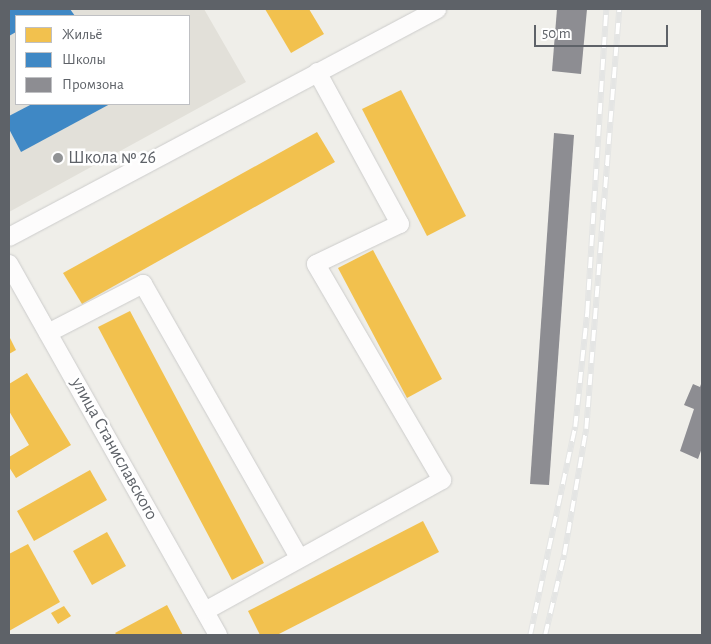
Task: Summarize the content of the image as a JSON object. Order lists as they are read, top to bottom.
{
  "streets": {
    "street": ["улица Станиславского"]
  },
  "places": ["Школа № 26"],
  "legend": ["Жильё", "Школы", "Промзона"],
  "scale_bar": "50 m"
}
